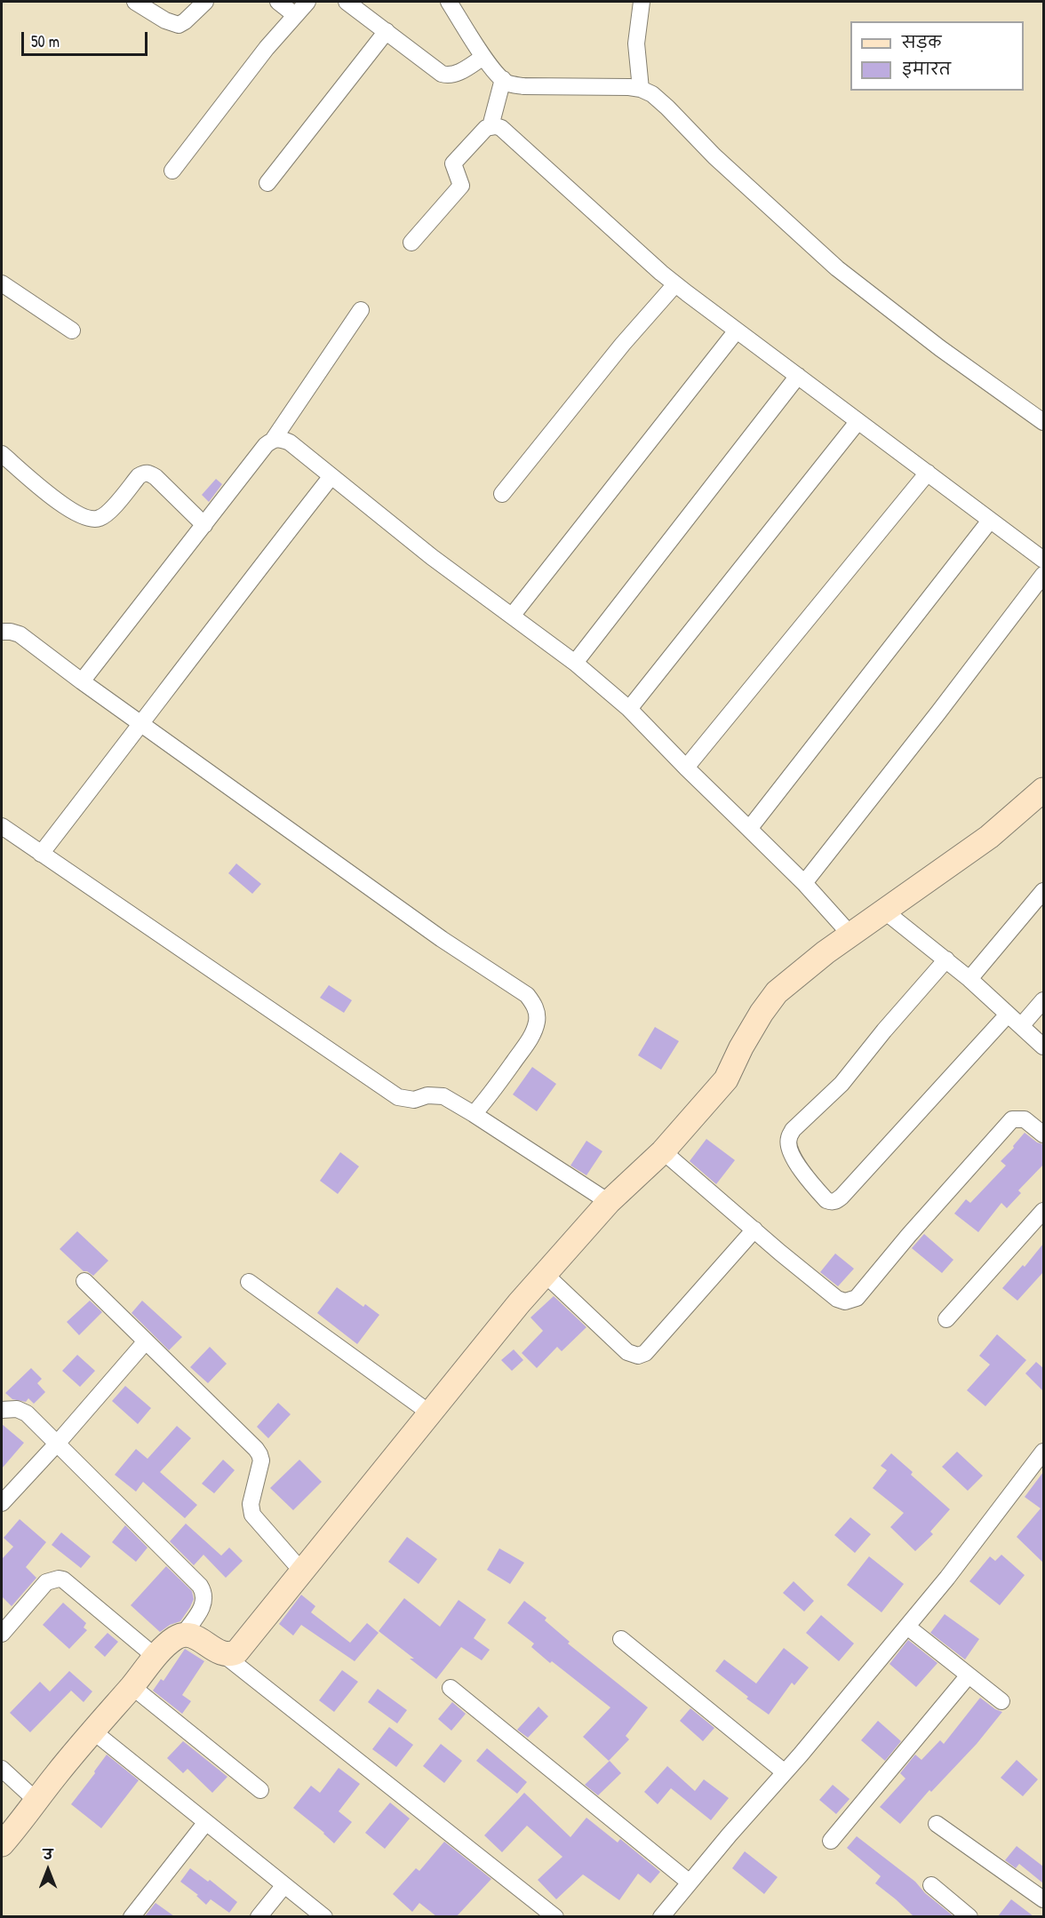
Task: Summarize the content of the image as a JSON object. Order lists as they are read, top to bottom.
{
  "legend": ["सड़क", "इमारत"],
  "scale_bar": "50 m",
  "north": "top"
}
